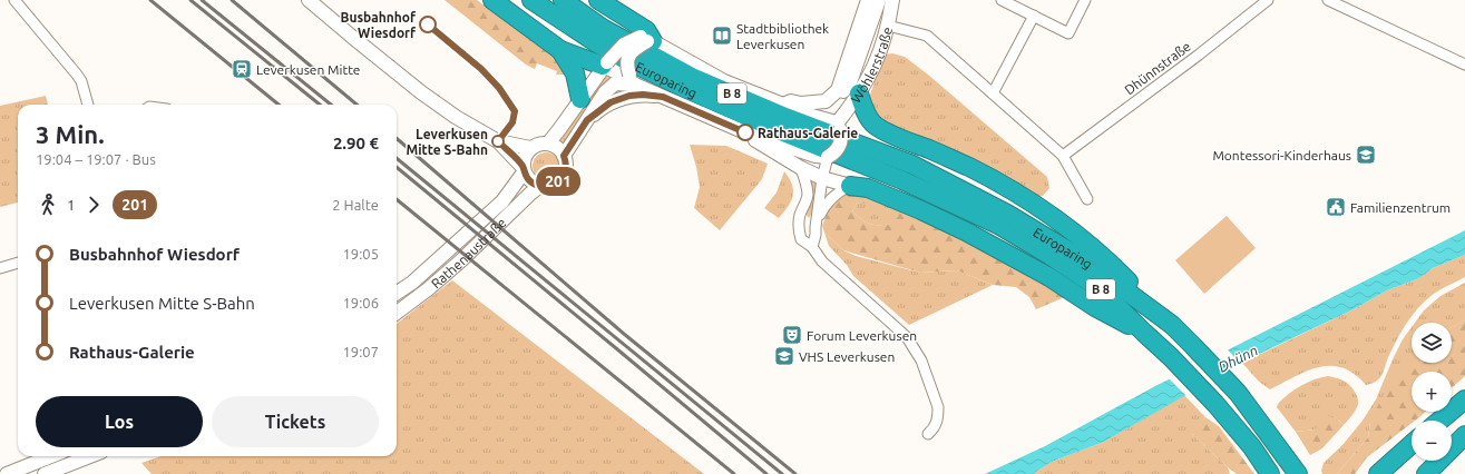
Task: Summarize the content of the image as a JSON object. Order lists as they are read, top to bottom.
{
  "streets": {
    "highway": ["Europaring", "B 8"],
    "main road": ["Wöhlerstraße", "Rathenaustraße"],
    "street": ["Dhünnstraße"]
  },
  "crossings": [
    ["Wöhlerstraße", "Europaring"]
  ],
  "water": ["Dhünn"],
  "places": {
    "other": ["Busbahnhof Wiesdorf", "Rathaus-Galerie", "Leverkusen Mitte S-Bahn"],
    "library": ["Stadtbibliothek Leverkusen"],
    "station": ["Leverkusen Mitte"],
    "school or university": ["Montessori-Kinderhaus", "VHS Leverkusen"],
    "public building": ["Familienzentrum"],
    "theatre": ["Forum Leverkusen"]
  },
  "lines": ["bus line 201"],
  "page": {
    "on_map": "201",
    "heading": ["3 Min.", "19:04 – 19:07 · Bus", "2.90 €"],
    "legs": ["1", "201", "2 Halte"],
    "list": [
      {
        "name": "Busbahnhof Wiesdorf",
        "value": "19:05"
      },
      {
        "name": "Leverkusen Mitte S-Bahn",
        "value": "19:06"
      },
      {
        "name": "Rathaus-Galerie",
        "value": "19:07"
      }
    ],
    "map_buttons": ["+", "−"],
    "buttons": ["Los", "Tickets"]
  }
}
